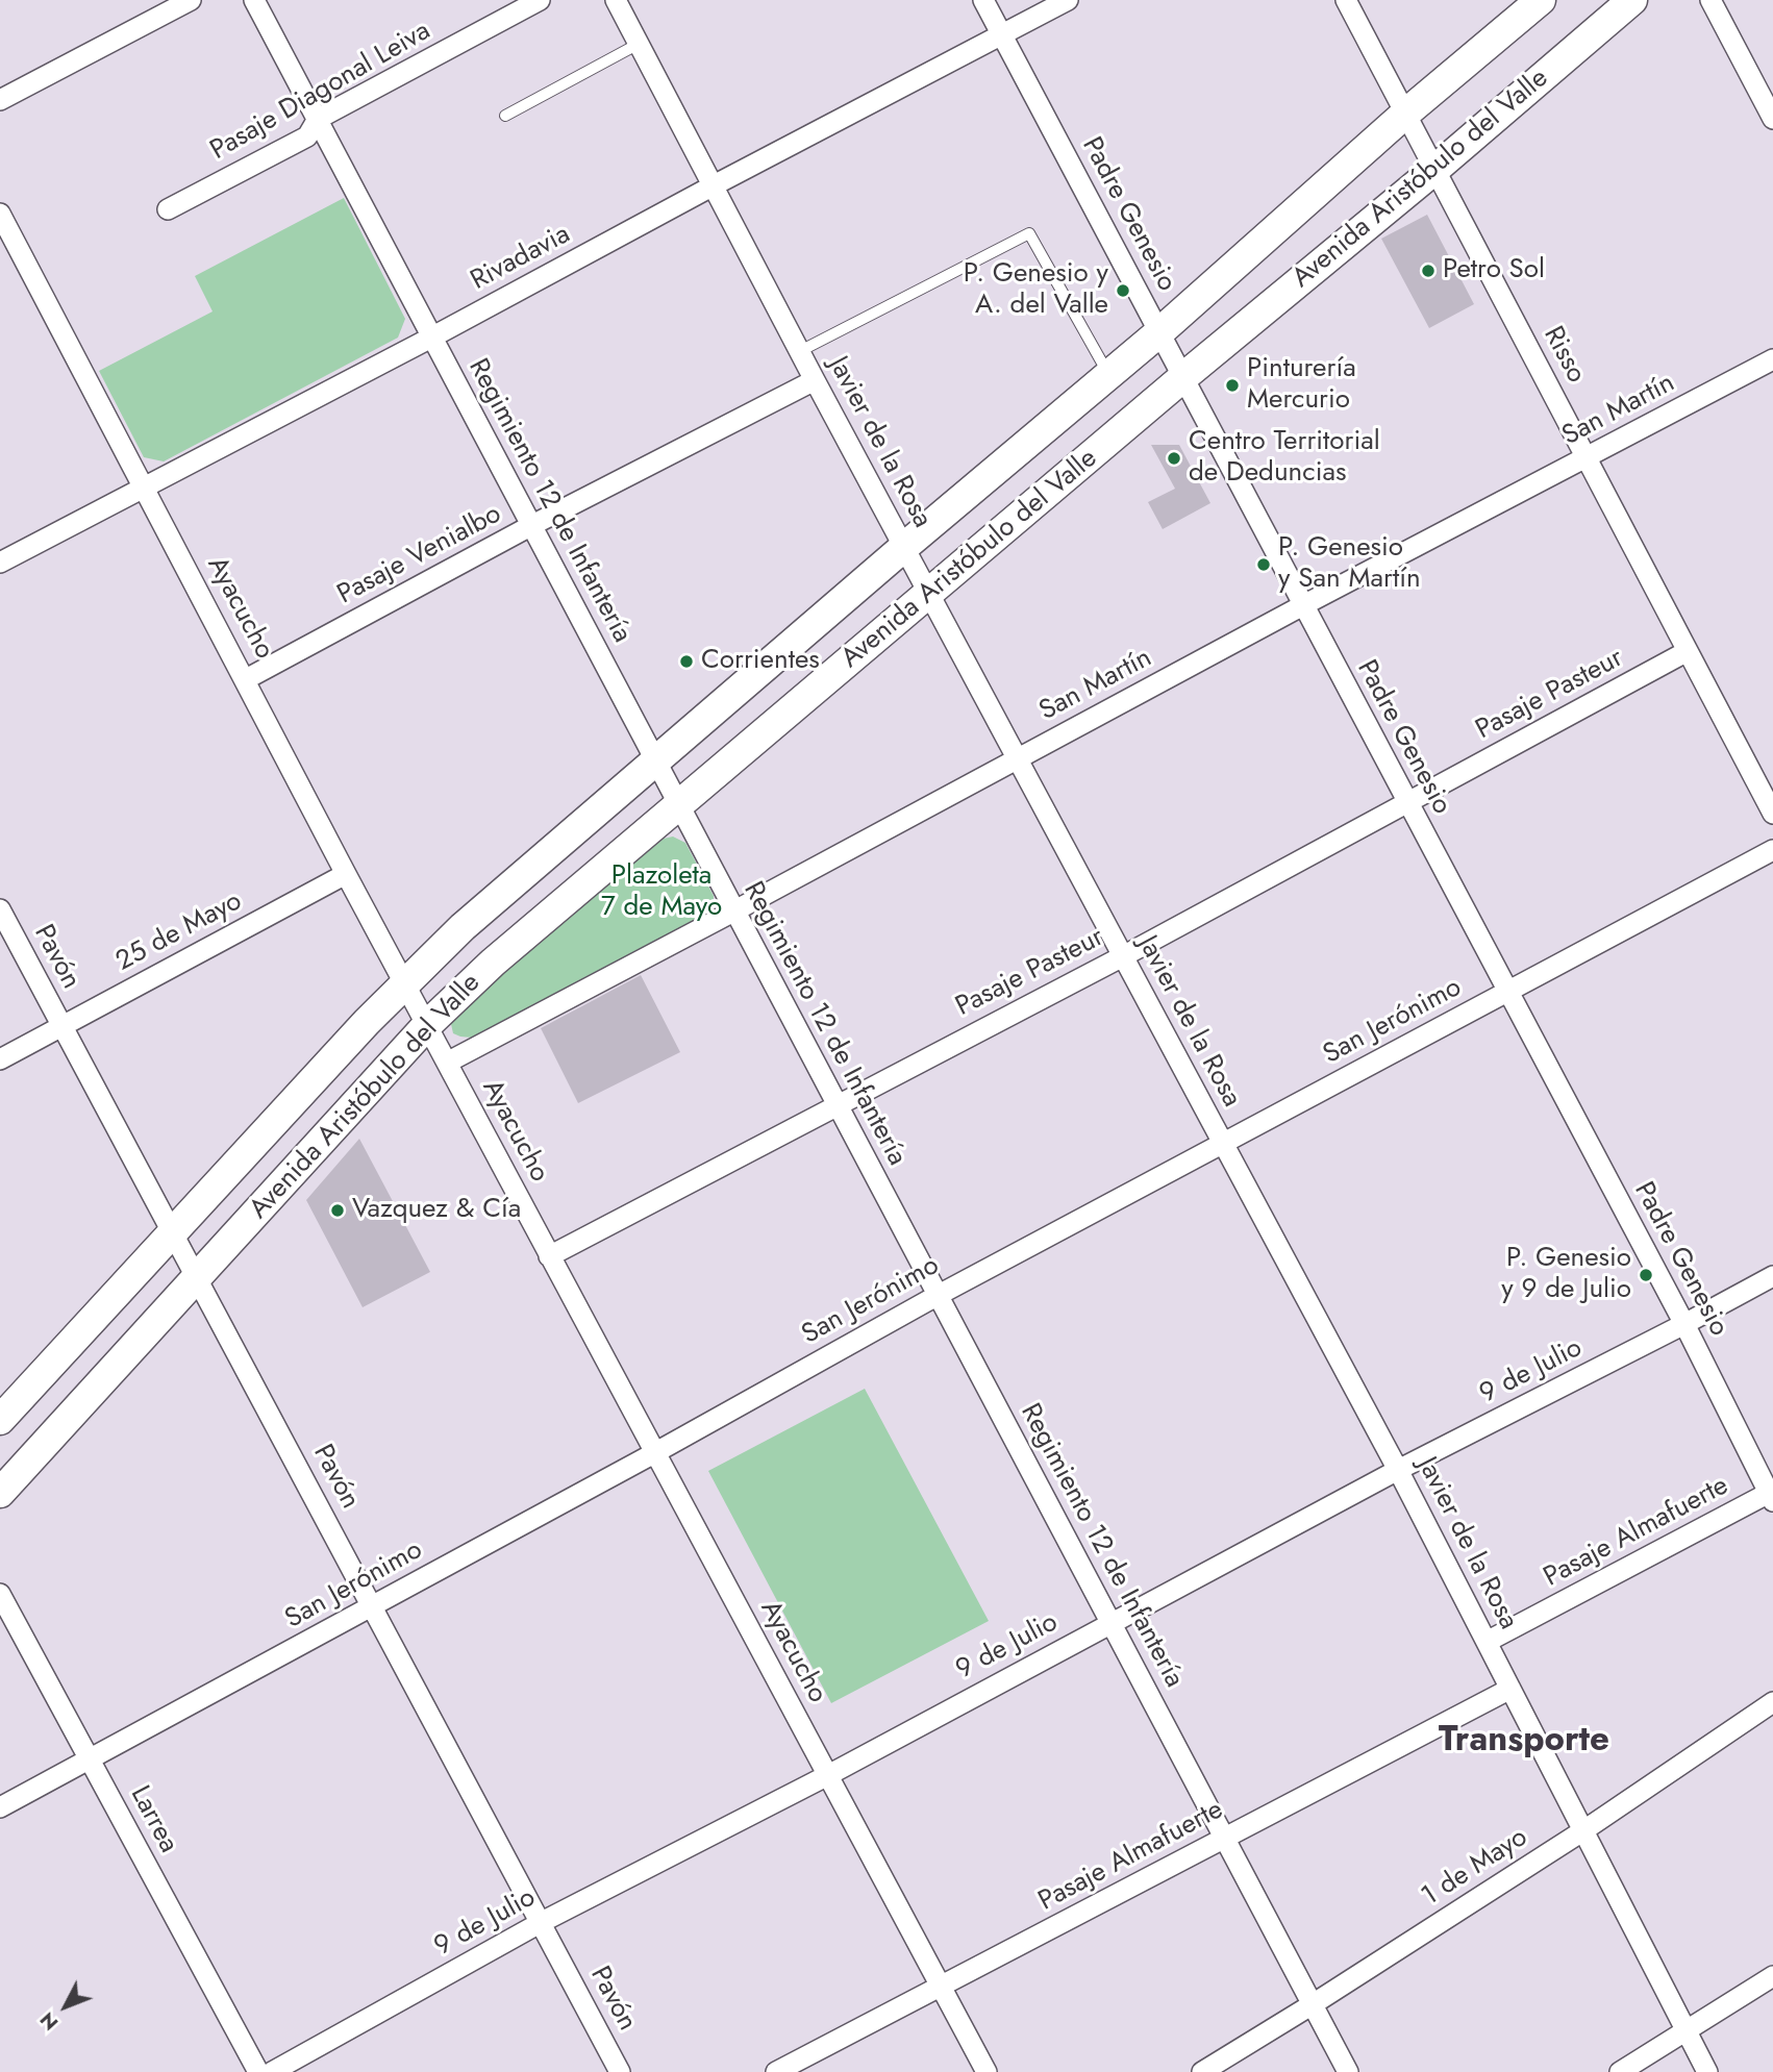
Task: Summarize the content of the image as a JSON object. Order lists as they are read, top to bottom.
{
  "streets": {
    "main road": ["Avenida Aristóbulo del Valle"],
    "street": [
      "Pasaje Diagonal Leiva",
      "Padre Genesio",
      "Rivadavia",
      "Risso",
      "San Martín",
      "Javier de la Rosa",
      "Regimiento 12 de Infantería",
      "Pasaje Venialbo",
      "Ayacucho",
      "Pasaje Pasteur",
      "25 de Mayo",
      "Pavón",
      "San Jerónimo",
      "9 de Julio",
      "Pasaje Almafuerte",
      "Larrea",
      "1 de Mayo"
    ]
  },
  "crossings": [
    ["Pasaje Diagonal Leiva", "Regimiento 12 de Infantería"],
    ["Avenida Aristóbulo del Valle", "Padre Genesio"],
    ["Avenida Aristóbulo del Valle", "Risso"],
    ["Avenida Aristóbulo del Valle", "Javier de la Rosa"],
    ["Avenida Aristóbulo del Valle", "Regimiento 12 de Infantería"],
    ["Avenida Aristóbulo del Valle", "Ayacucho"],
    ["Avenida Aristóbulo del Valle", "Pavón"],
    ["Padre Genesio", "Rivadavia"],
    ["Padre Genesio", "San Martín"],
    ["Padre Genesio", "Pasaje Pasteur"],
    ["Padre Genesio", "San Jerónimo"],
    ["Padre Genesio", "9 de Julio"],
    ["Padre Genesio", "Pasaje Almafuerte"],
    ["Rivadavia", "Javier de la Rosa"],
    ["Rivadavia", "Regimiento 12 de Infantería"],
    ["Rivadavia", "Ayacucho"],
    ["Risso", "San Martín"],
    ["Risso", "Pasaje Pasteur"],
    ["San Martín", "Javier de la Rosa"],
    ["San Martín", "Regimiento 12 de Infantería"],
    ["San Martín", "Ayacucho"],
    ["Javier de la Rosa", "Pasaje Venialbo"],
    ["Javier de la Rosa", "Pasaje Pasteur"],
    ["Javier de la Rosa", "San Jerónimo"],
    ["Javier de la Rosa", "9 de Julio"],
    ["Javier de la Rosa", "Pasaje Almafuerte"],
    ["Javier de la Rosa", "1 de Mayo"],
    ["Regimiento 12 de Infantería", "Pasaje Venialbo"],
    ["Regimiento 12 de Infantería", "Pasaje Pasteur"],
    ["Regimiento 12 de Infantería", "San Jerónimo"],
    ["Regimiento 12 de Infantería", "9 de Julio"],
    ["Regimiento 12 de Infantería", "Pasaje Almafuerte"],
    ["Regimiento 12 de Infantería", "1 de Mayo"],
    ["Pasaje Venialbo", "Ayacucho"],
    ["Ayacucho", "Pasaje Pasteur"],
    ["Ayacucho", "25 de Mayo"],
    ["Ayacucho", "San Jerónimo"],
    ["Ayacucho", "9 de Julio"],
    ["Ayacucho", "Pasaje Almafuerte"],
    ["25 de Mayo", "Pavón"],
    ["Pavón", "San Jerónimo"],
    ["Pavón", "9 de Julio"],
    ["San Jerónimo", "Larrea"]
  ],
  "districts": ["Transporte"],
  "parks": ["Plazoleta 7 de Mayo"],
  "places": [
    "Petro Sol",
    "P. Genesio y A. del Valle",
    "Pinturería Mercurio",
    "Centro Territorial de Deduncias",
    "P. Genesio y San Martín",
    "Corrientes",
    "Vazquez & Cía",
    "P. Genesio y 9 de Julio"
  ],
  "north": "bottom left"
}
